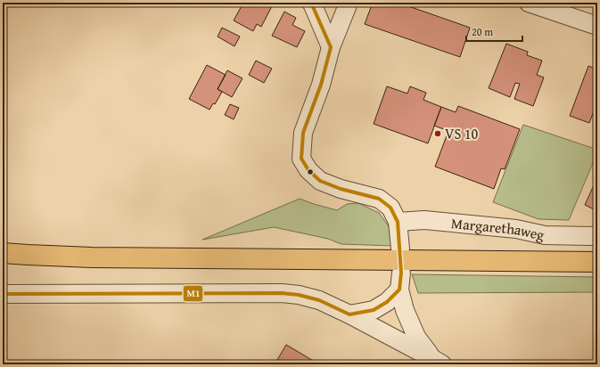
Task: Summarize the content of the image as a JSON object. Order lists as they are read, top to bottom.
{
  "streets": {
    "street": ["Margarethaweg"]
  },
  "places": ["VS 10"],
  "lines": ["transit line M1"],
  "scale_bar": "20 m"
}
